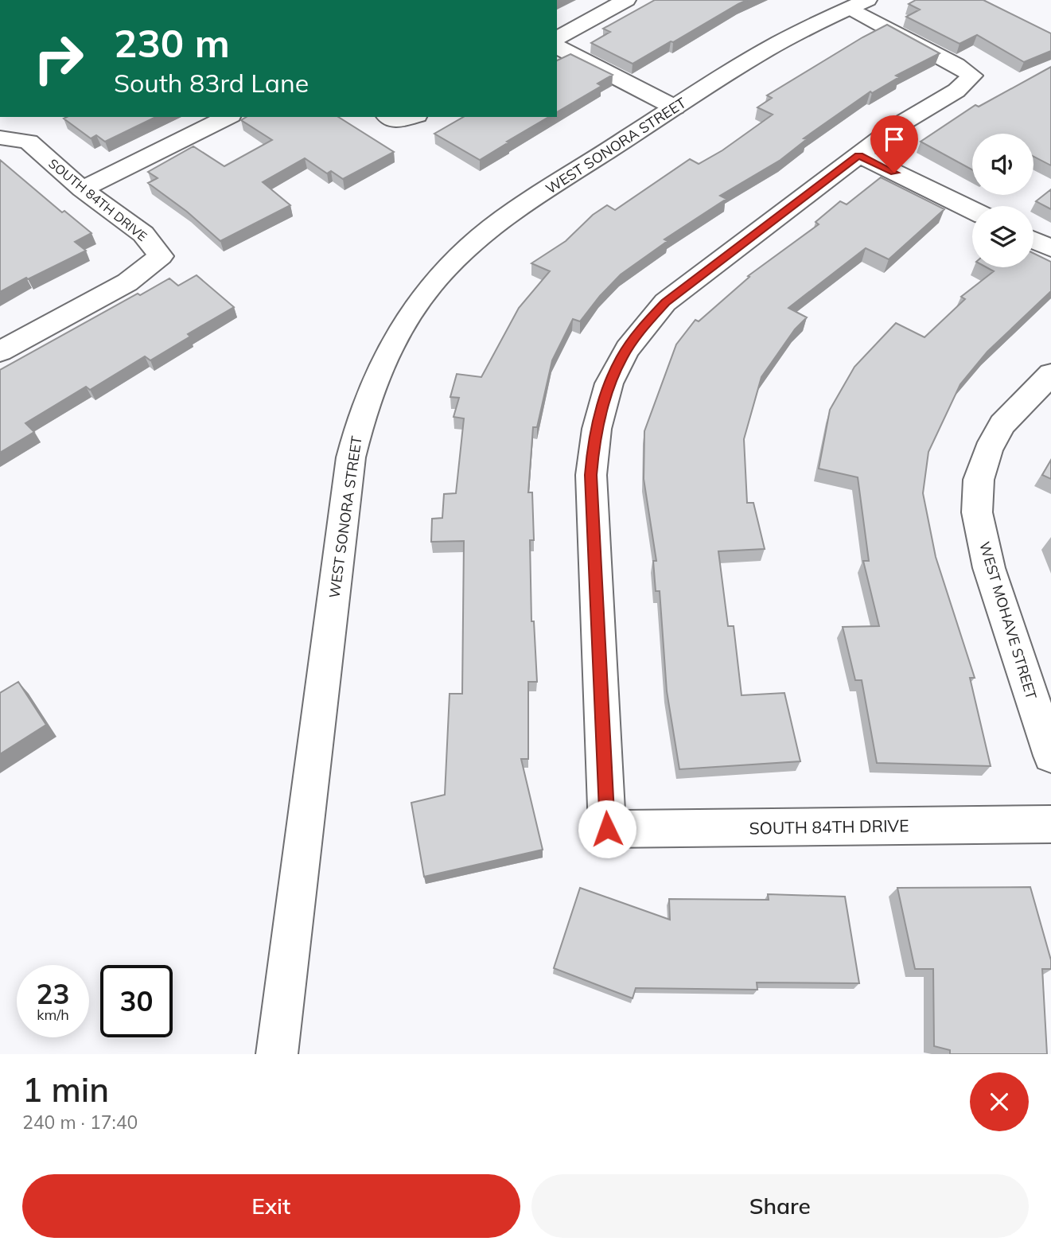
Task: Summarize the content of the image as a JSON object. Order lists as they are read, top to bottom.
{
  "streets": {
    "street": ["WEST SONORA STREET", "SOUTH 84TH DRIVE", "WEST MOHAVE STREET"]
  },
  "page": {
    "turn": ["230 m", "South 83rd Lane"],
    "speed": "23 km/h",
    "limit": "30",
    "heading": ["1 min", "240 m · 17:40"],
    "buttons": ["Exit", "Share"]
  }
}
